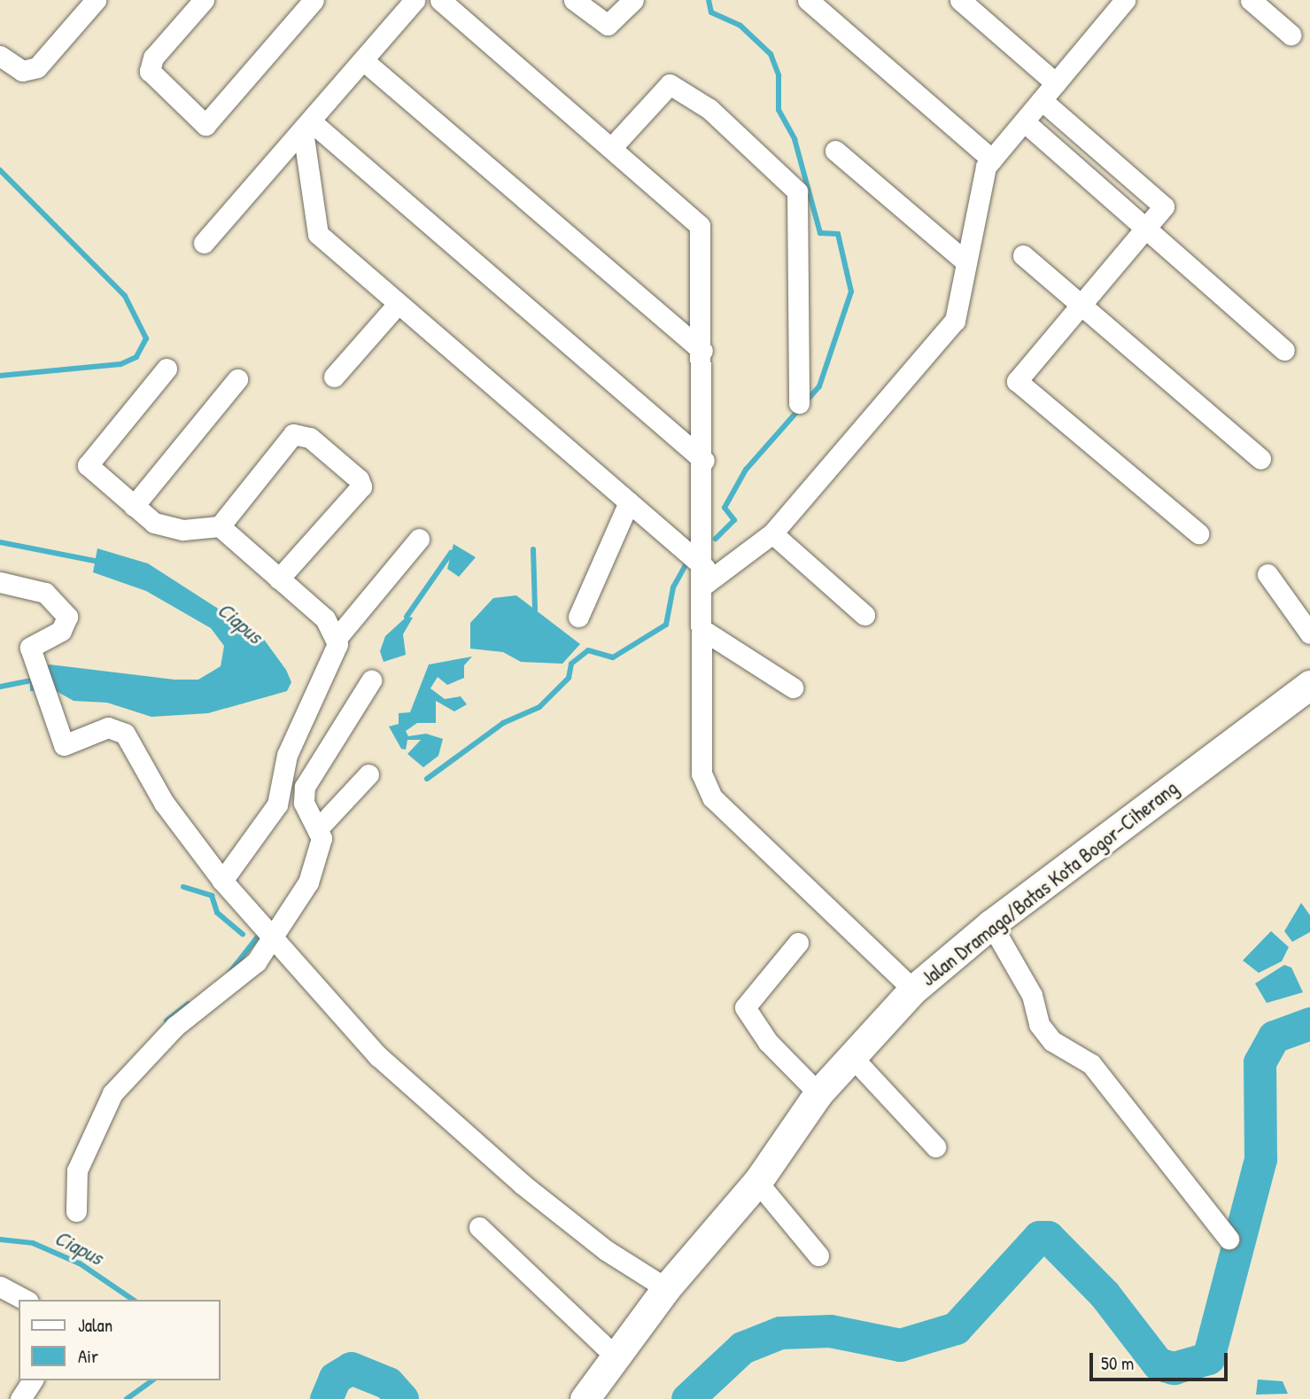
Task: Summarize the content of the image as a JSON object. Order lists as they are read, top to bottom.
{
  "streets": {
    "street": ["Jalan Dramaga/Batas Kota Bogor–Ciherang"]
  },
  "water": ["Ciapus"],
  "legend": ["Jalan", "Air"],
  "scale_bar": "50 m"
}
